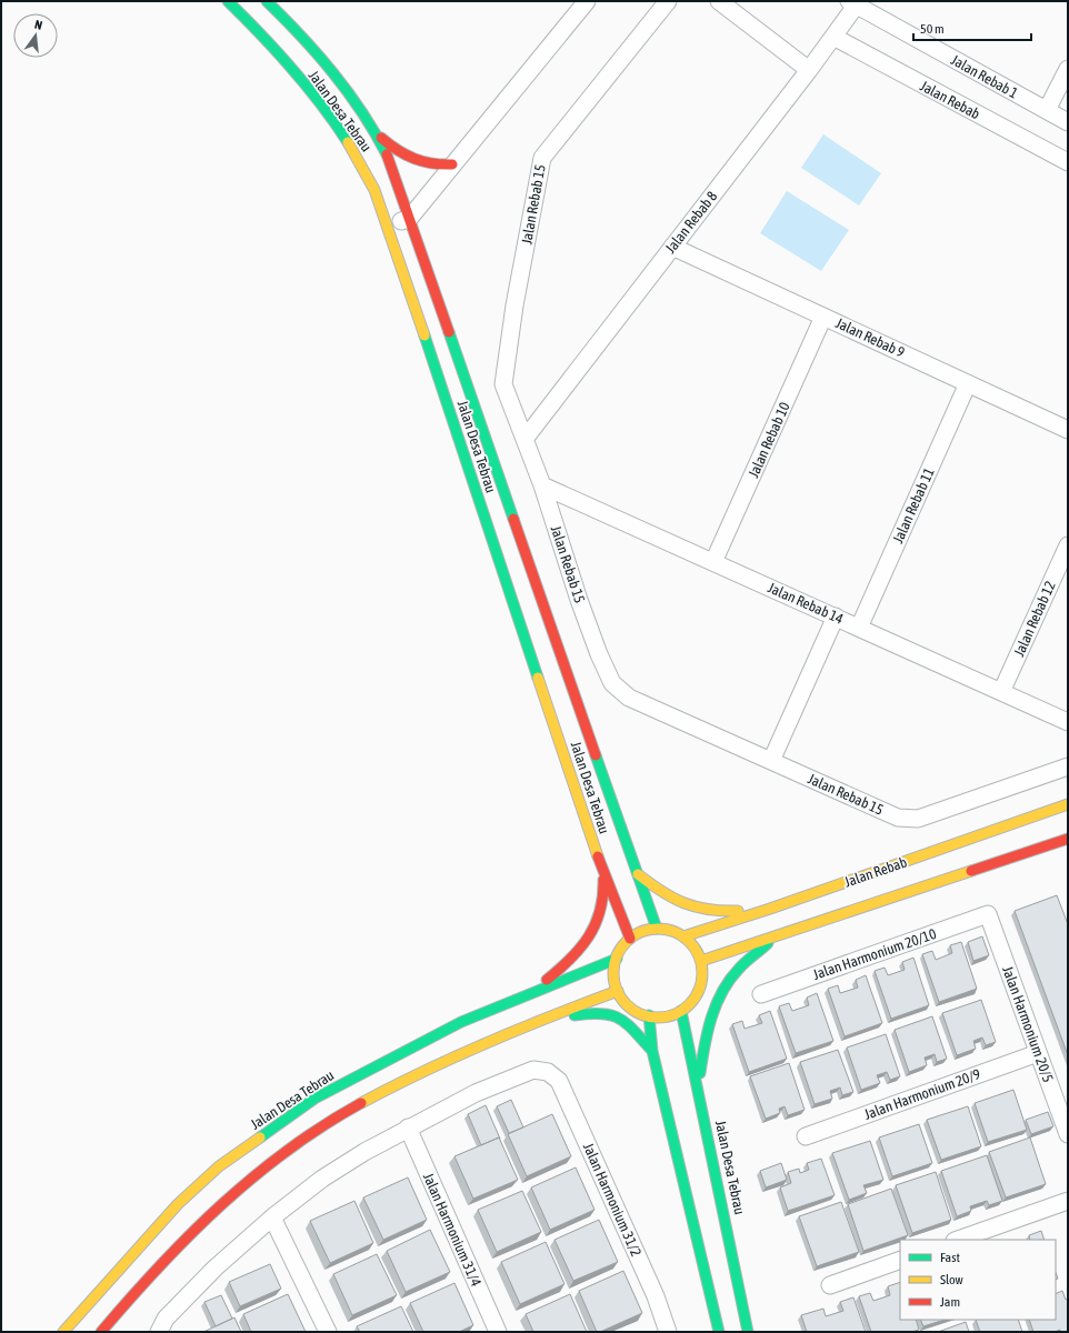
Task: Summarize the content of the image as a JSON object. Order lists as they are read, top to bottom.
{
  "streets": {
    "street": [
      "Jalan Rebab 1",
      "Jalan Rebab",
      "Jalan Desa Tebrau",
      "Jalan Rebab 15",
      "Jalan Rebab 8",
      "Jalan Rebab 9",
      "Jalan Rebab 10",
      "Jalan Rebab 11",
      "Jalan Rebab 14",
      "Jalan Rebab 12",
      "Jalan Harmonium 20/10",
      "Jalan Harmonium 20/5",
      "Jalan Harmonium 20/9",
      "Jalan Harmonium 31/2",
      "Jalan Harmonium 31/4"
    ]
  },
  "crossings": [
    ["Jalan Rebab 1", "Jalan Rebab 8"],
    ["Jalan Rebab", "Jalan Desa Tebrau"],
    ["Jalan Rebab", "Jalan Rebab 8"],
    ["Jalan Rebab 15", "Jalan Rebab 8"],
    ["Jalan Rebab 15", "Jalan Rebab 14"],
    ["Jalan Rebab 8", "Jalan Rebab 9"],
    ["Jalan Rebab 9", "Jalan Rebab 10"],
    ["Jalan Rebab 9", "Jalan Rebab 11"],
    ["Jalan Rebab 10", "Jalan Rebab 14"],
    ["Jalan Rebab 11", "Jalan Rebab 14"],
    ["Jalan Rebab 14", "Jalan Rebab 12"],
    ["Jalan Harmonium 20/10", "Jalan Harmonium 20/5"],
    ["Jalan Harmonium 20/5", "Jalan Harmonium 20/9"],
    ["Jalan Harmonium 31/2", "Jalan Harmonium 31/4"]
  ],
  "legend": ["Fast", "Slow", "Jam"],
  "scale_bar": "50 m",
  "north": "top"
}
